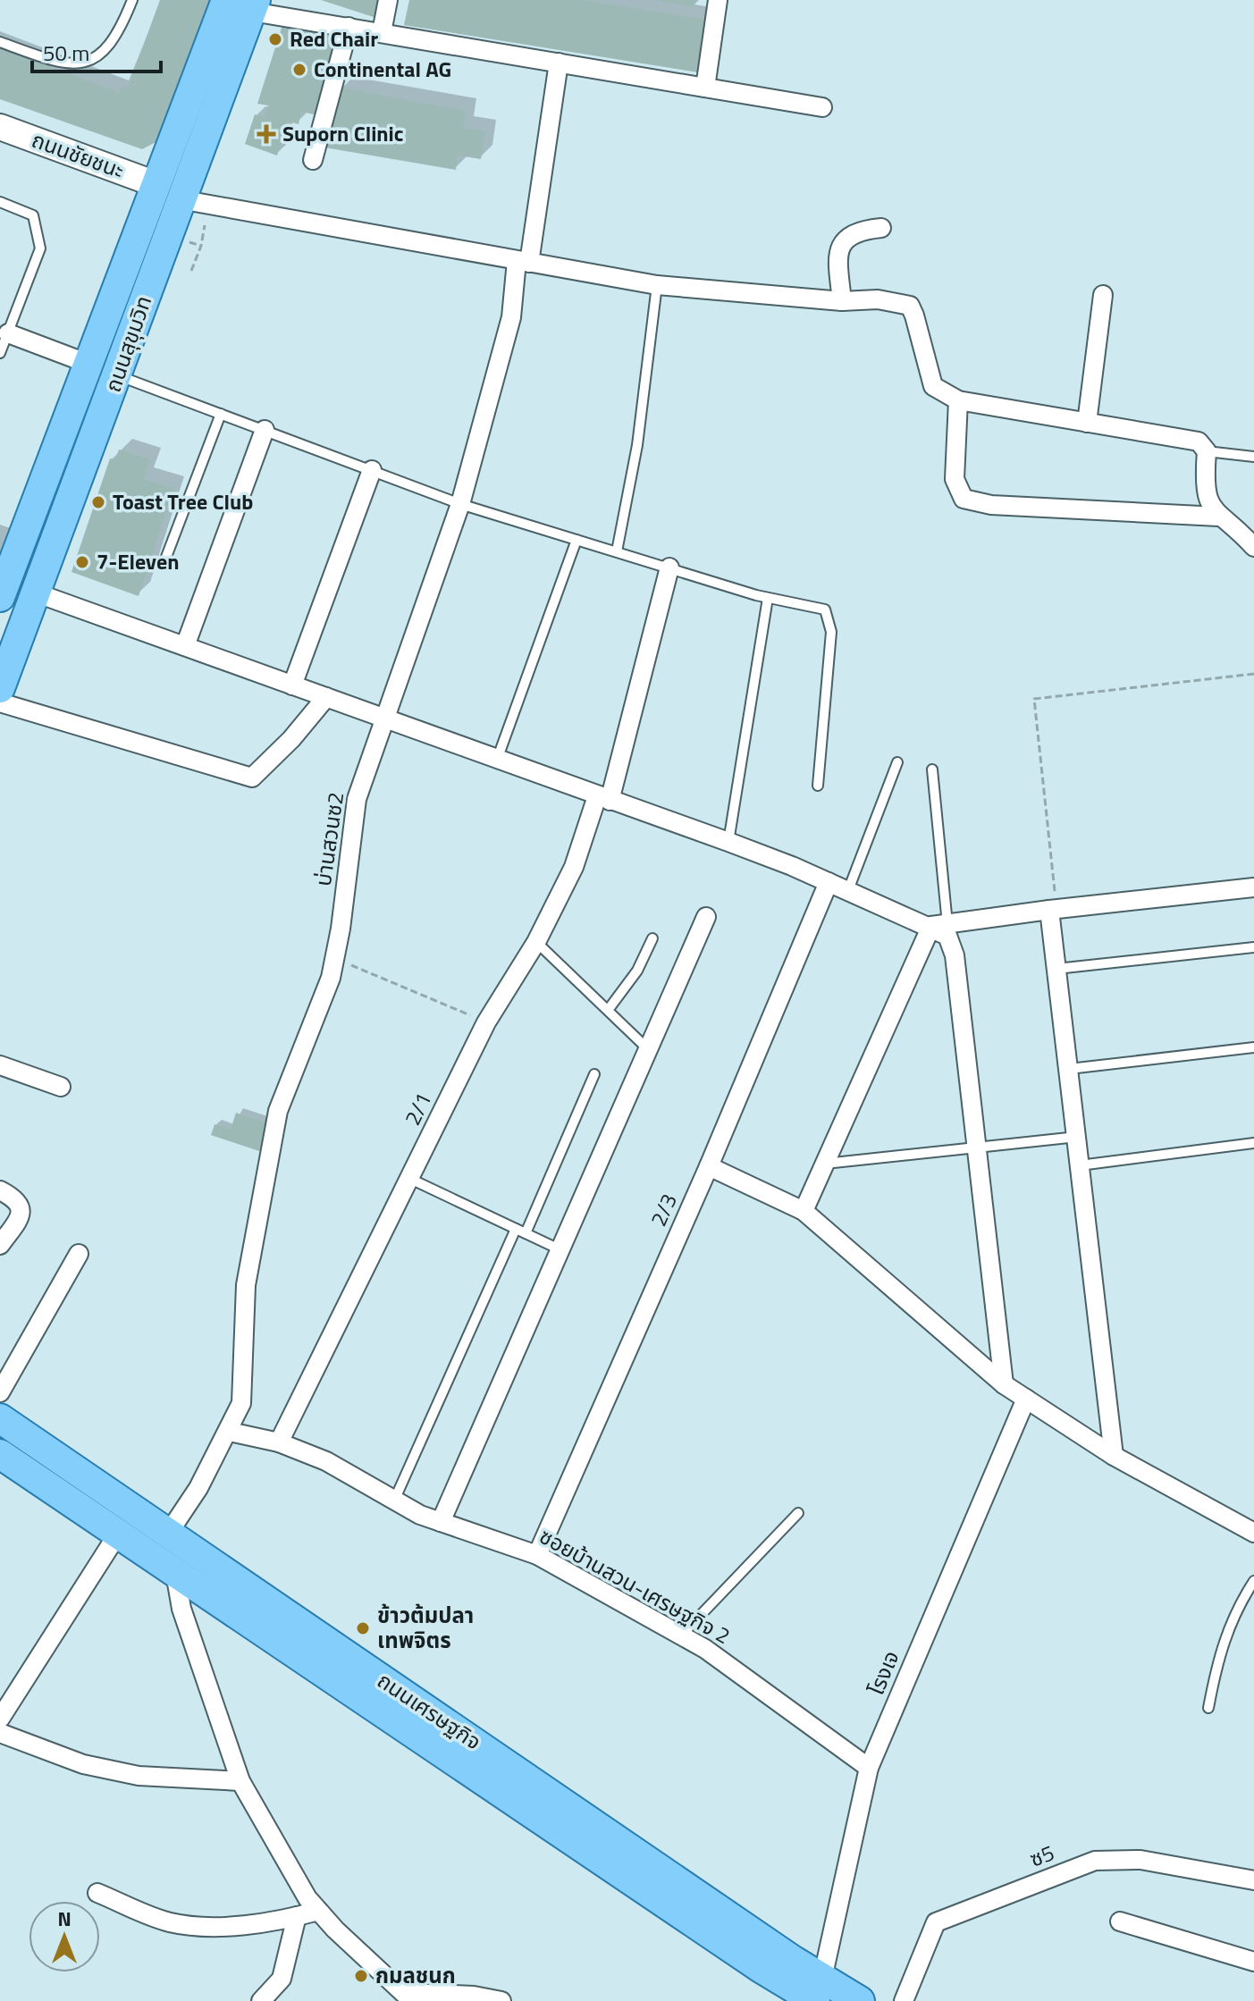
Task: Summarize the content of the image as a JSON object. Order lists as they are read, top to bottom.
{
  "streets": {
    "main road": ["ถนนสุขุมวิท", "ถนนเศรษฐกิจ"],
    "street": [
      "ถนนชัยชนะ",
      "บ่านสวนซ2",
      "2/1",
      "2/3",
      "ซอยบ้านสวน-เศรษฐกิจ 2",
      "โรงเจ",
      "ซ5"
    ]
  },
  "crossings": [
    ["ถนนชัยชนะ", "ถนนสุขุมวิท"],
    ["บ่านสวนซ2", "ซอยบ้านสวน-เศรษฐกิจ 2"],
    ["2/1", "ซอยบ้านสวน-เศรษฐกิจ 2"],
    ["2/3", "ซอยบ้านสวน-เศรษฐกิจ 2"],
    ["ซอยบ้านสวน-เศรษฐกิจ 2", "โรงเจ"],
    ["โรงเจ", "ถนนเศรษฐกิจ"]
  ],
  "places": {
    "other": [
      "Red Chair",
      "Continental AG",
      "Toast Tree Club",
      "7-Eleven",
      "ข้าวต้มปลา เทพจิตร",
      "กมลชนก"
    ],
    "health": ["Suporn Clinic"]
  },
  "scale_bar": "50 m",
  "north": "top"
}
